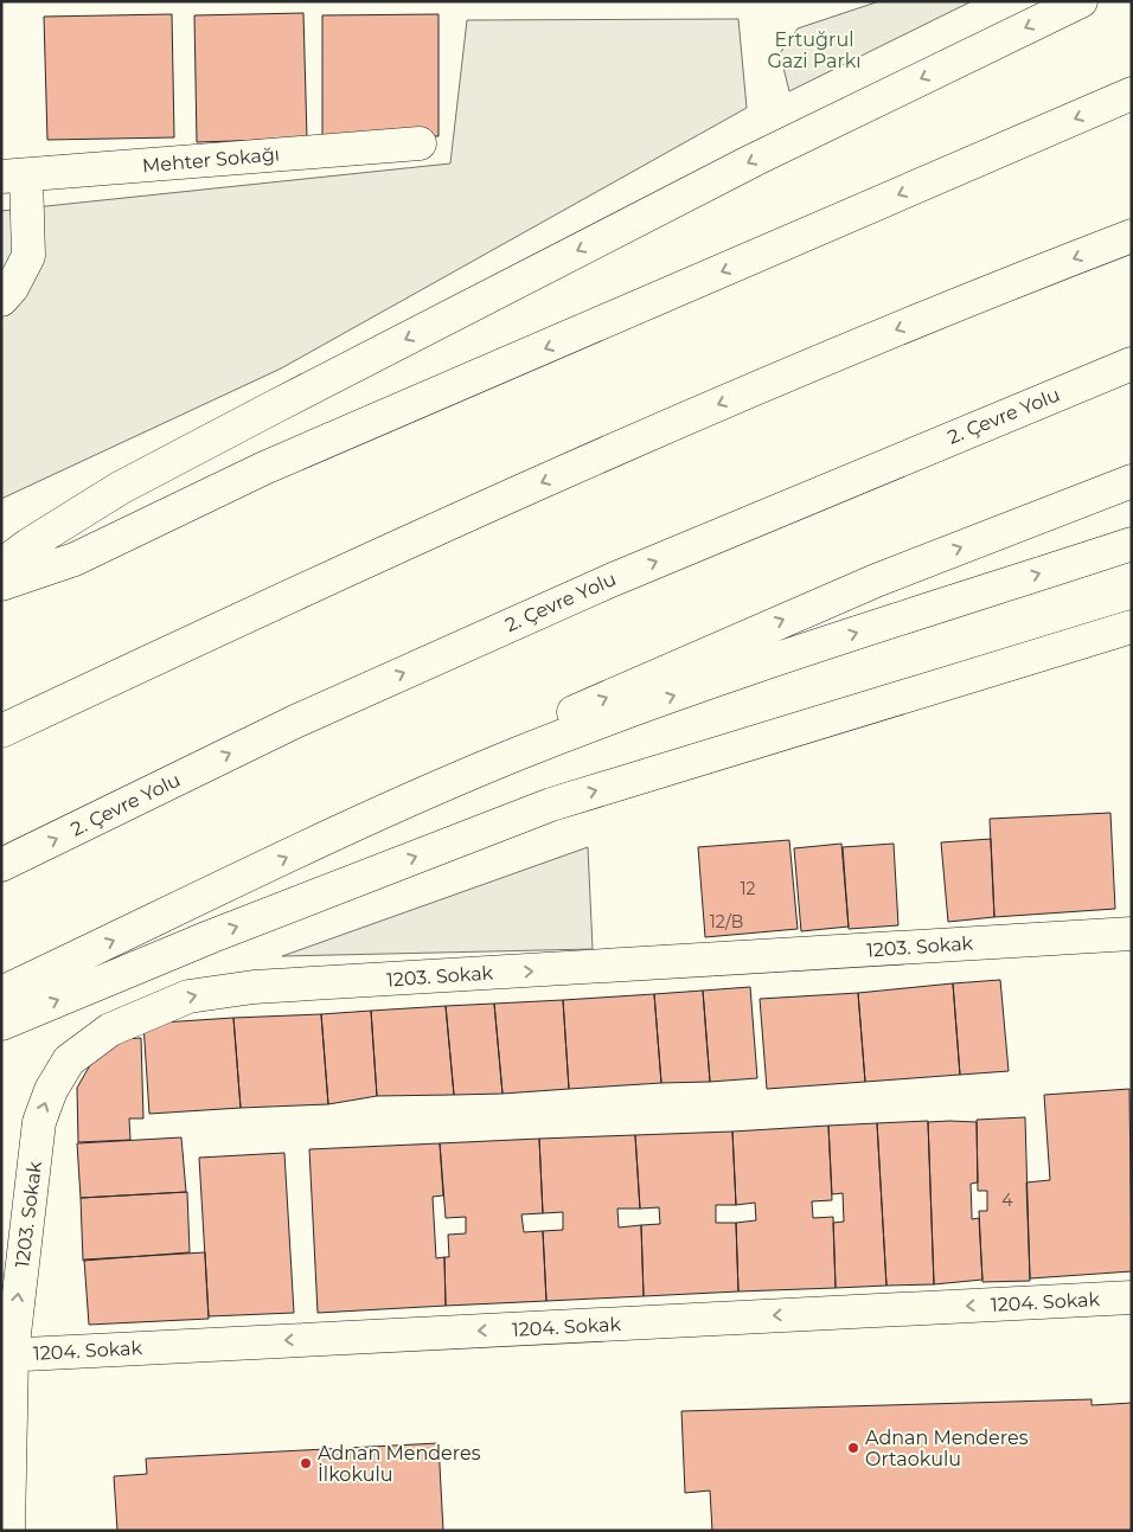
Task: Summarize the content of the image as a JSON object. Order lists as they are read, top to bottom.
{
  "streets": {
    "main road": [
      "Mehter Sokağı",
      "2. Çevre Yolu",
      "1203. Sokak",
      "1204. Sokak"
    ]
  },
  "crossings": [
    ["1203. Sokak", "1204. Sokak"]
  ],
  "one_way": ["1204. Sokak"],
  "parks": ["Ertuğrul Gazi Parkı"],
  "places": ["Adnan Menderes Ortaokulu", "Adnan Menderes İlkokulu"],
  "house_numbers": ["12", "12/B", "4"]
}
